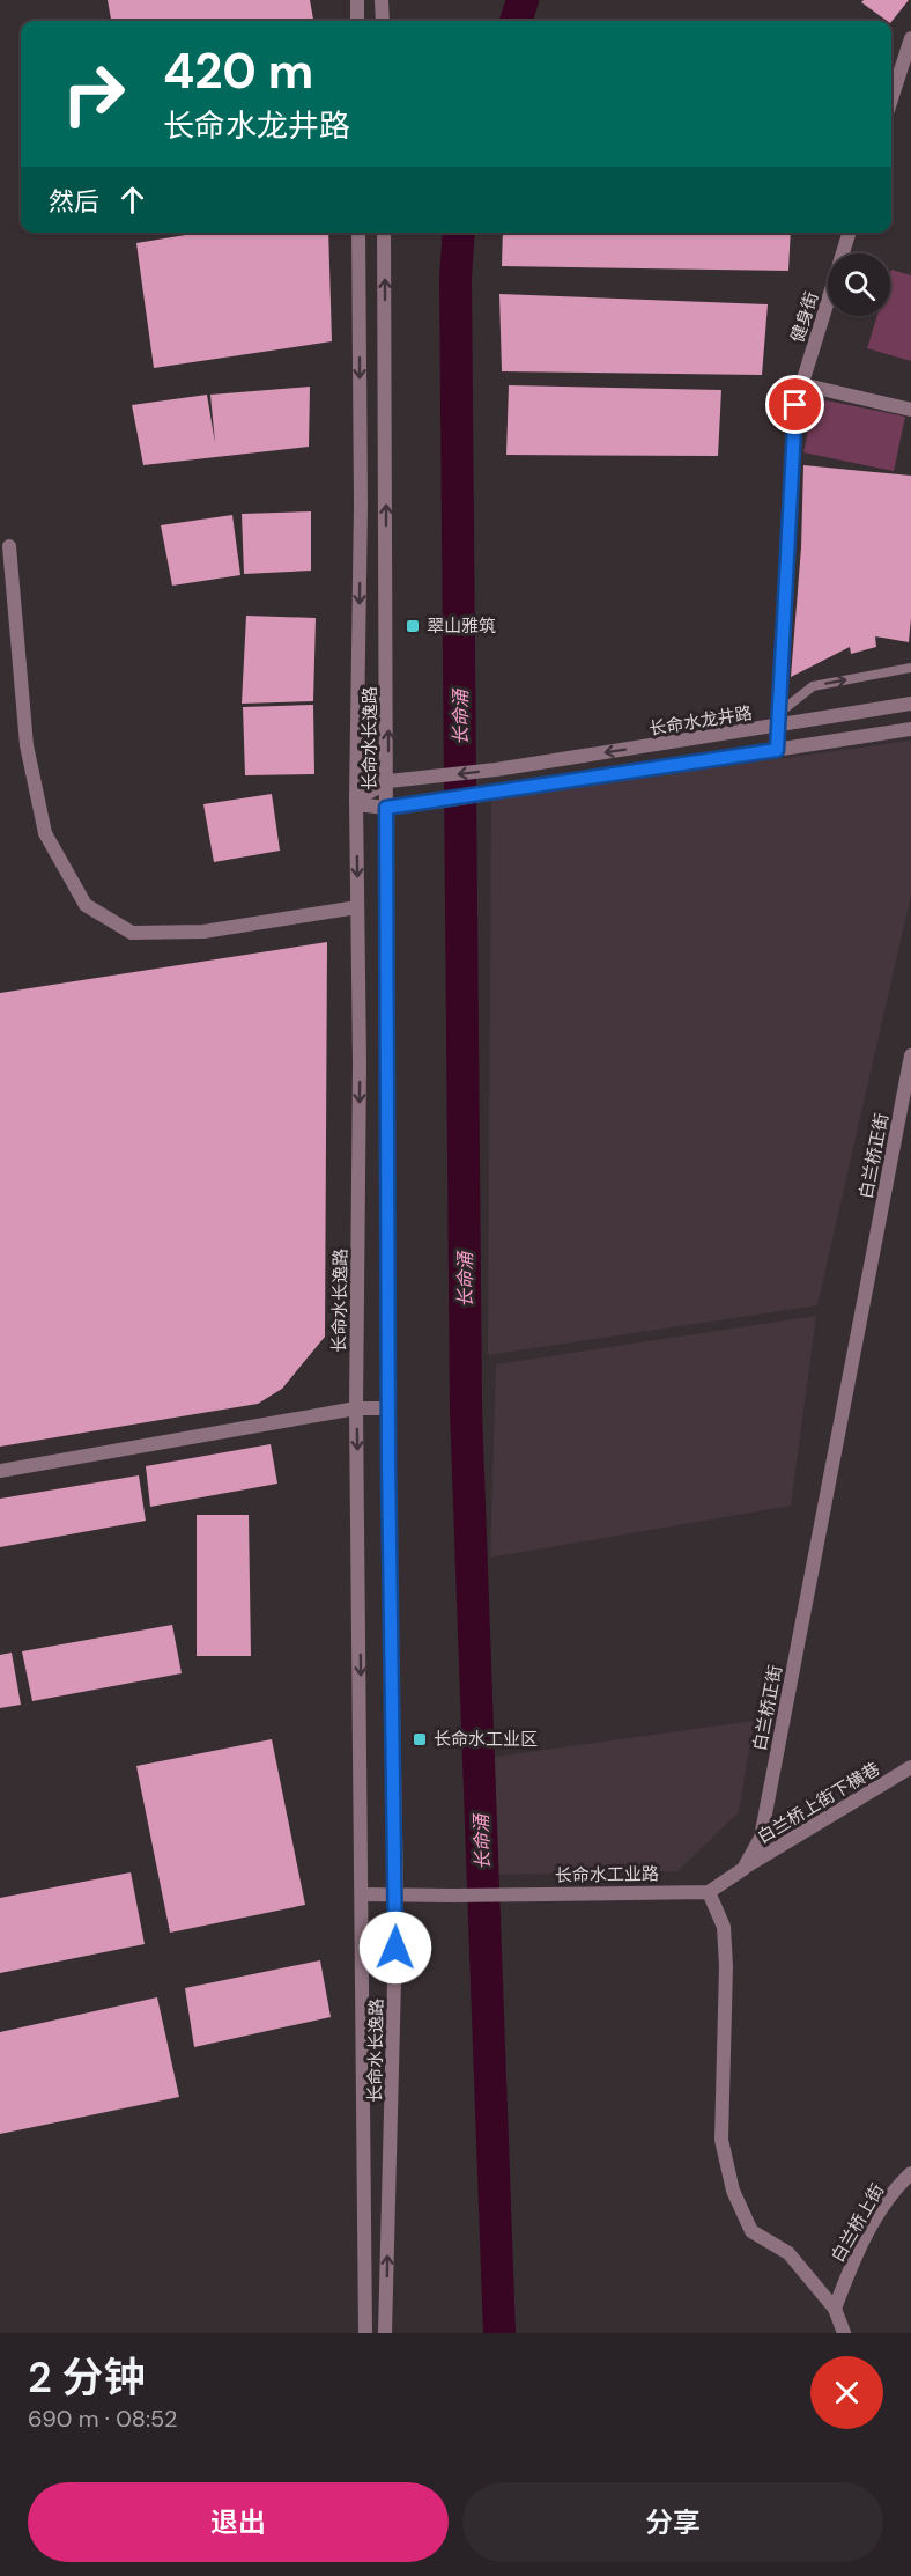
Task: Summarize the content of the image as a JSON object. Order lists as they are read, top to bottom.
{
  "streets": {
    "street": [
      "健身街",
      "长命水龙井路",
      "长命水长逸路",
      "白兰桥正街",
      "白兰桥上街下横巷",
      "长命水工业路",
      "白兰桥上街"
    ]
  },
  "crossings": [
    ["健身街", "长命水龙井路"],
    ["长命水龙井路", "长命水长逸路"],
    ["长命水长逸路", "长命水工业路"],
    ["白兰桥正街", "白兰桥上街下横巷"],
    ["白兰桥正街", "长命水工业路"]
  ],
  "water": ["长命涌"],
  "places": {
    "transit": ["翠山雅筑", "长命水工业区"]
  },
  "page": {
    "turn": ["420 m", "长命水龙井路"],
    "then": "然后",
    "heading": ["2 分钟", "690 m · 08:52"],
    "buttons": ["退出", "分享"]
  }
}
